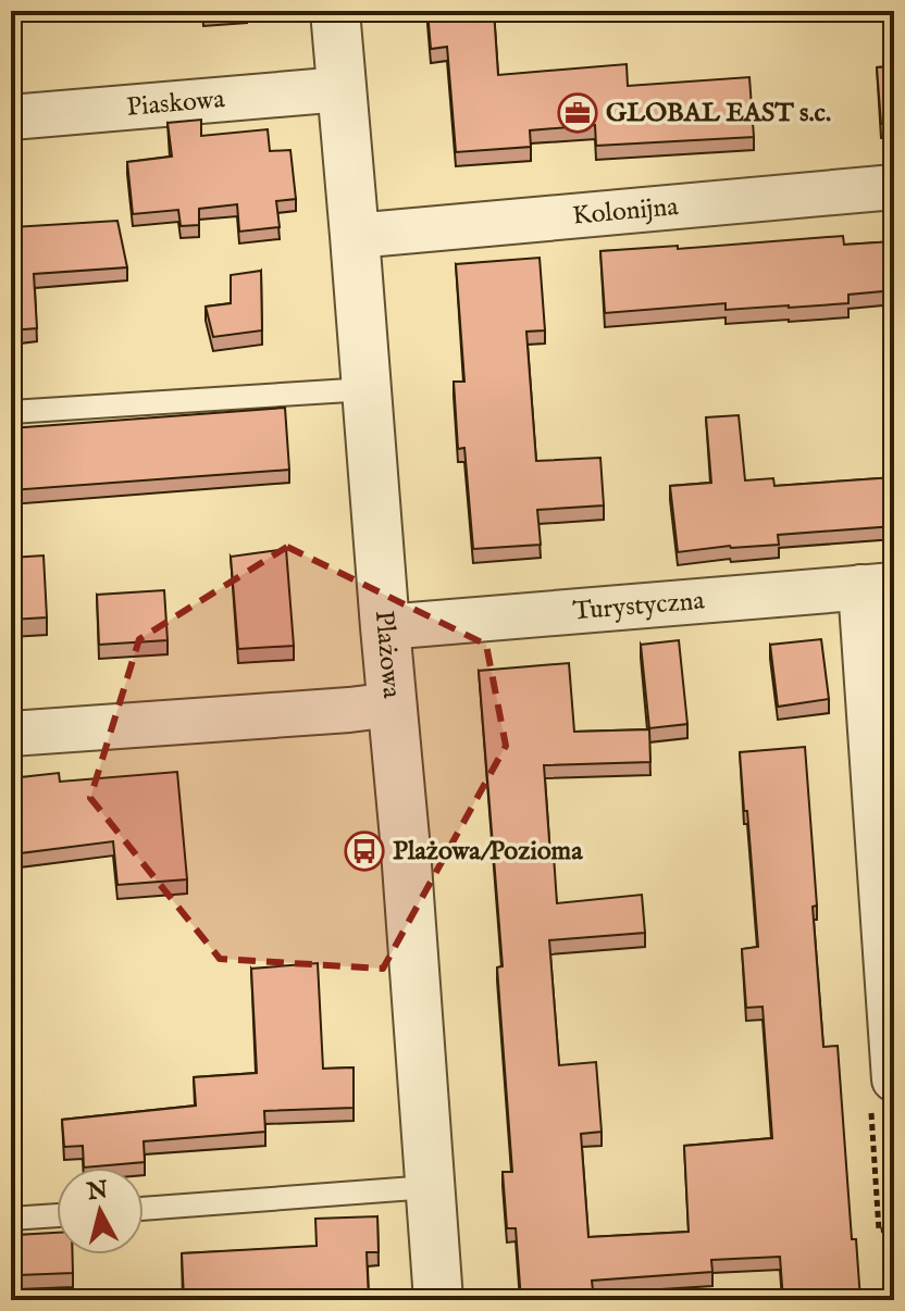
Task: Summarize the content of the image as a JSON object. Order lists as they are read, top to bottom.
{
  "streets": {
    "street": [
      "Piaskowa",
      "Kolonijna",
      "Turystyczna",
      "Plażowa"
    ]
  },
  "crossings": [
    ["Piaskowa", "Plażowa"],
    ["Kolonijna", "Plażowa"],
    ["Turystyczna", "Plażowa"]
  ],
  "places": {
    "office": ["GLOBAL EAST s.c."],
    "bus stop": ["Plażowa/Pozioma"]
  },
  "north": "top"
}
